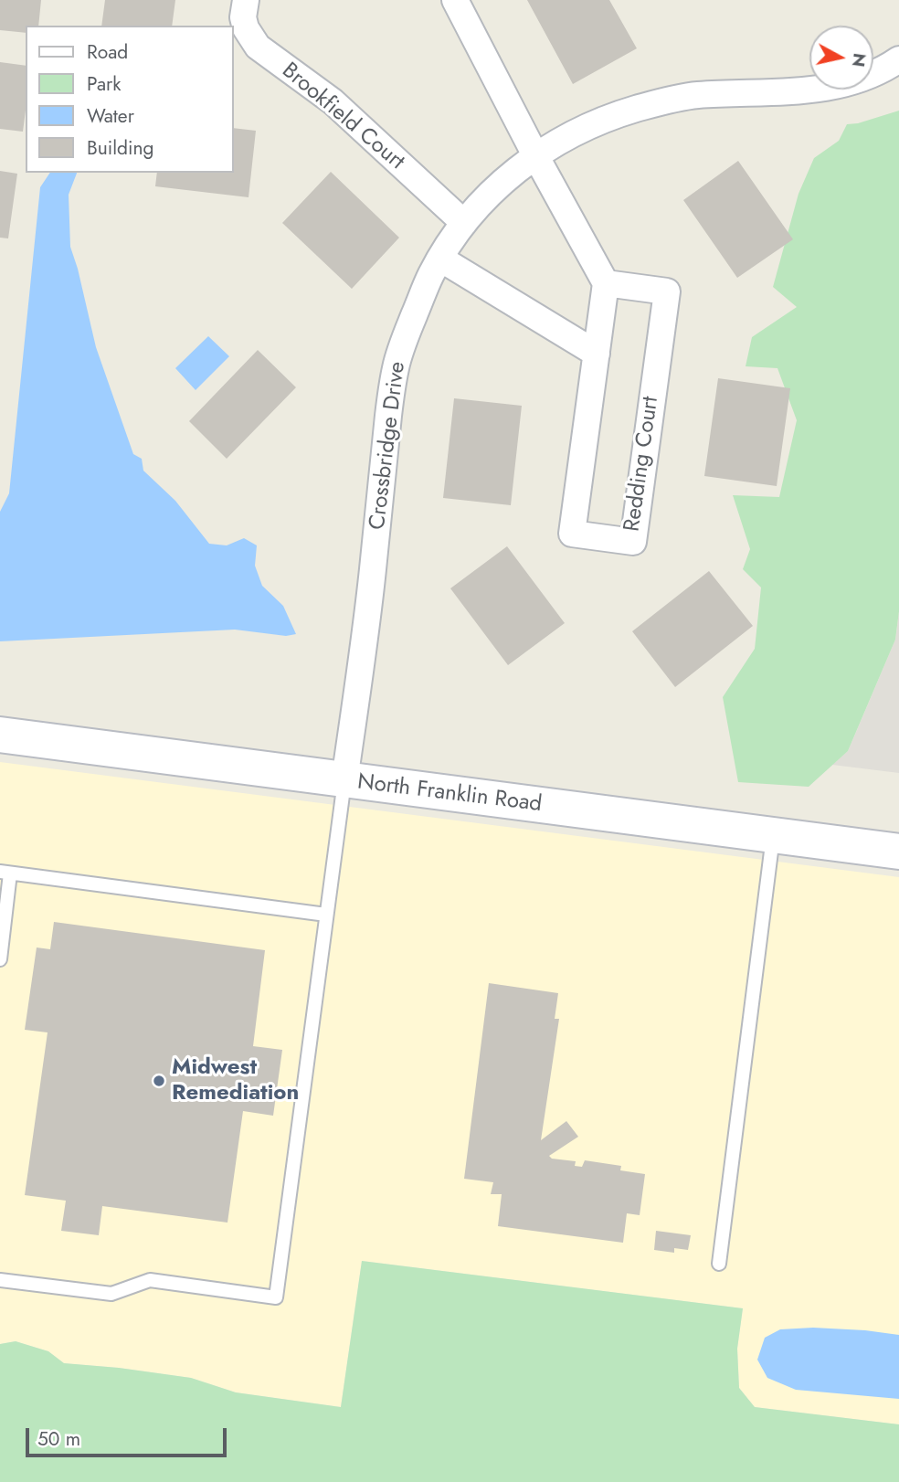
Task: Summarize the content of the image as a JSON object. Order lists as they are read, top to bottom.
{
  "streets": {
    "main road": ["North Franklin Road"],
    "street": ["Brookfield Court", "Crossbridge Drive", "Redding Court"]
  },
  "crossings": [
    ["Brookfield Court", "Crossbridge Drive"],
    ["Crossbridge Drive", "North Franklin Road"]
  ],
  "places": ["Midwest Remediation"],
  "legend": [
    "Road",
    "Park",
    "Water",
    "Building"
  ],
  "scale_bar": "50 m",
  "north": "right"
}
